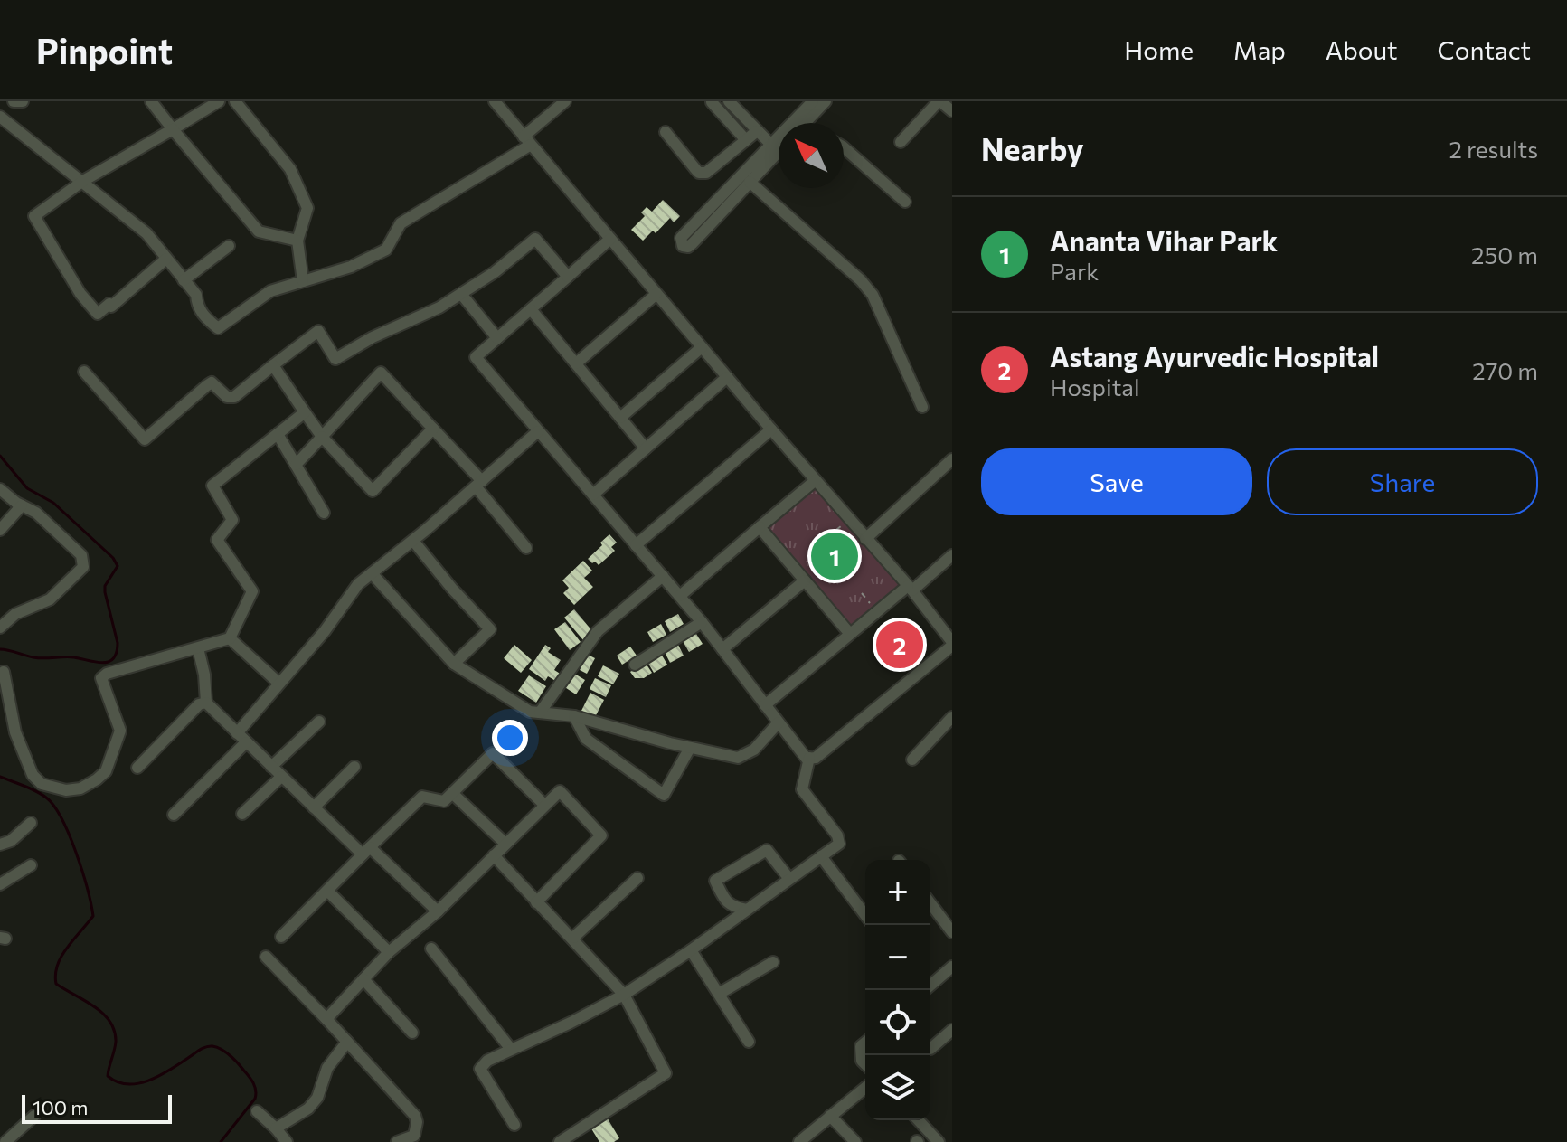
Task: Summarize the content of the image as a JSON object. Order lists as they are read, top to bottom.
{
  "scale_bar": "100 m",
  "north": "top left",
  "page": {
    "header": "Pinpoint",
    "nav": [
      "Home",
      "Map",
      "About",
      "Contact"
    ],
    "heading": ["Nearby", "2 results"],
    "list": [
      {
        "mark": "1",
        "name": "Ananta Vihar Park",
        "note": "Park",
        "value": "250 m"
      },
      {
        "mark": "2",
        "name": "Astang Ayurvedic Hospital",
        "note": "Hospital",
        "value": "270 m"
      }
    ],
    "buttons": ["Save", "Share"],
    "pins": ["1", "2"],
    "map_buttons": ["+", "−"],
    "scale": "100 m"
  }
}
